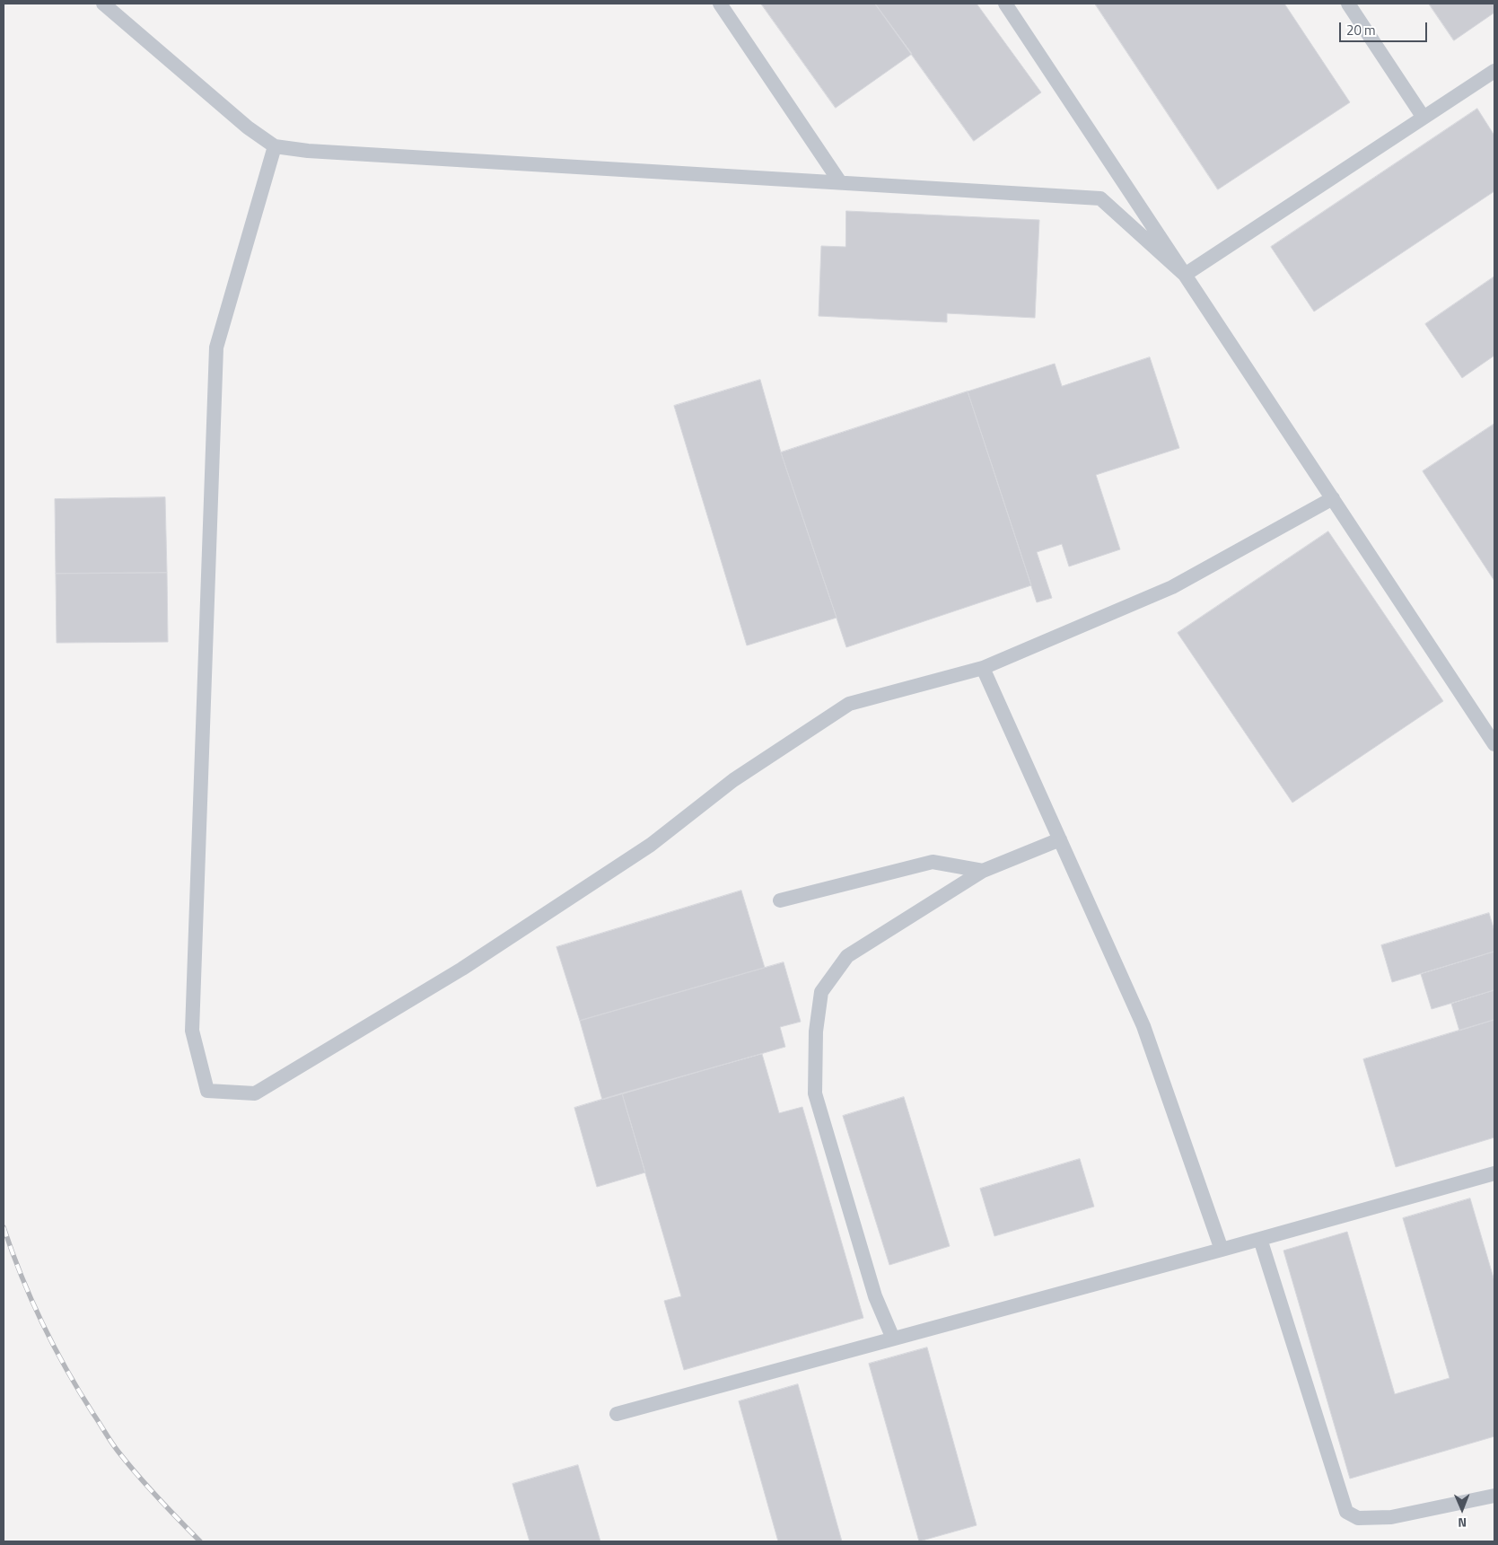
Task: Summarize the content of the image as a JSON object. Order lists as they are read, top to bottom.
{
  "scale_bar": "20 m",
  "north": "bottom"
}
